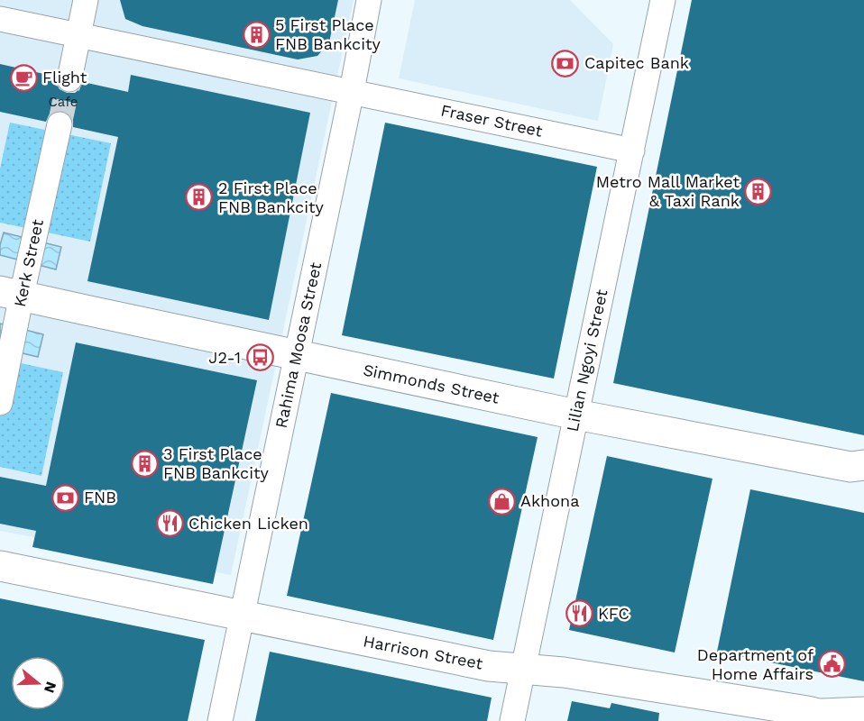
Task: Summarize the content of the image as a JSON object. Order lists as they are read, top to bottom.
{
  "streets": {
    "main road": ["Simmonds Street", "Harrison Street"],
    "street": [
      "Fraser Street",
      "Kerk Street",
      "Rahima Moosa Street",
      "Lilian Ngoyi Street"
    ]
  },
  "crossings": [
    ["Fraser Street", "Rahima Moosa Street"],
    ["Fraser Street", "Lilian Ngoyi Street"],
    ["Kerk Street", "Simmonds Street"],
    ["Rahima Moosa Street", "Simmonds Street"],
    ["Rahima Moosa Street", "Harrison Street"],
    ["Lilian Ngoyi Street", "Simmonds Street"],
    ["Lilian Ngoyi Street", "Harrison Street"]
  ],
  "places": {
    "building": [
      "5 First Place FNB Bankcity",
      "Metro Mall Market & Taxi Rank",
      "2 First Place FNB Bankcity",
      "3 First Place FNB Bankcity"
    ],
    "bank": ["Capitec Bank", "FNB"],
    "cafe": ["Flight"],
    "bus stop": ["J2-1"],
    "shop": ["Akhona"],
    "restaurant": ["Chicken Licken", "KFC"],
    "public building": ["Department of Home Affairs"]
  },
  "house_numbers": ["Cafe"],
  "north": "right"
}
